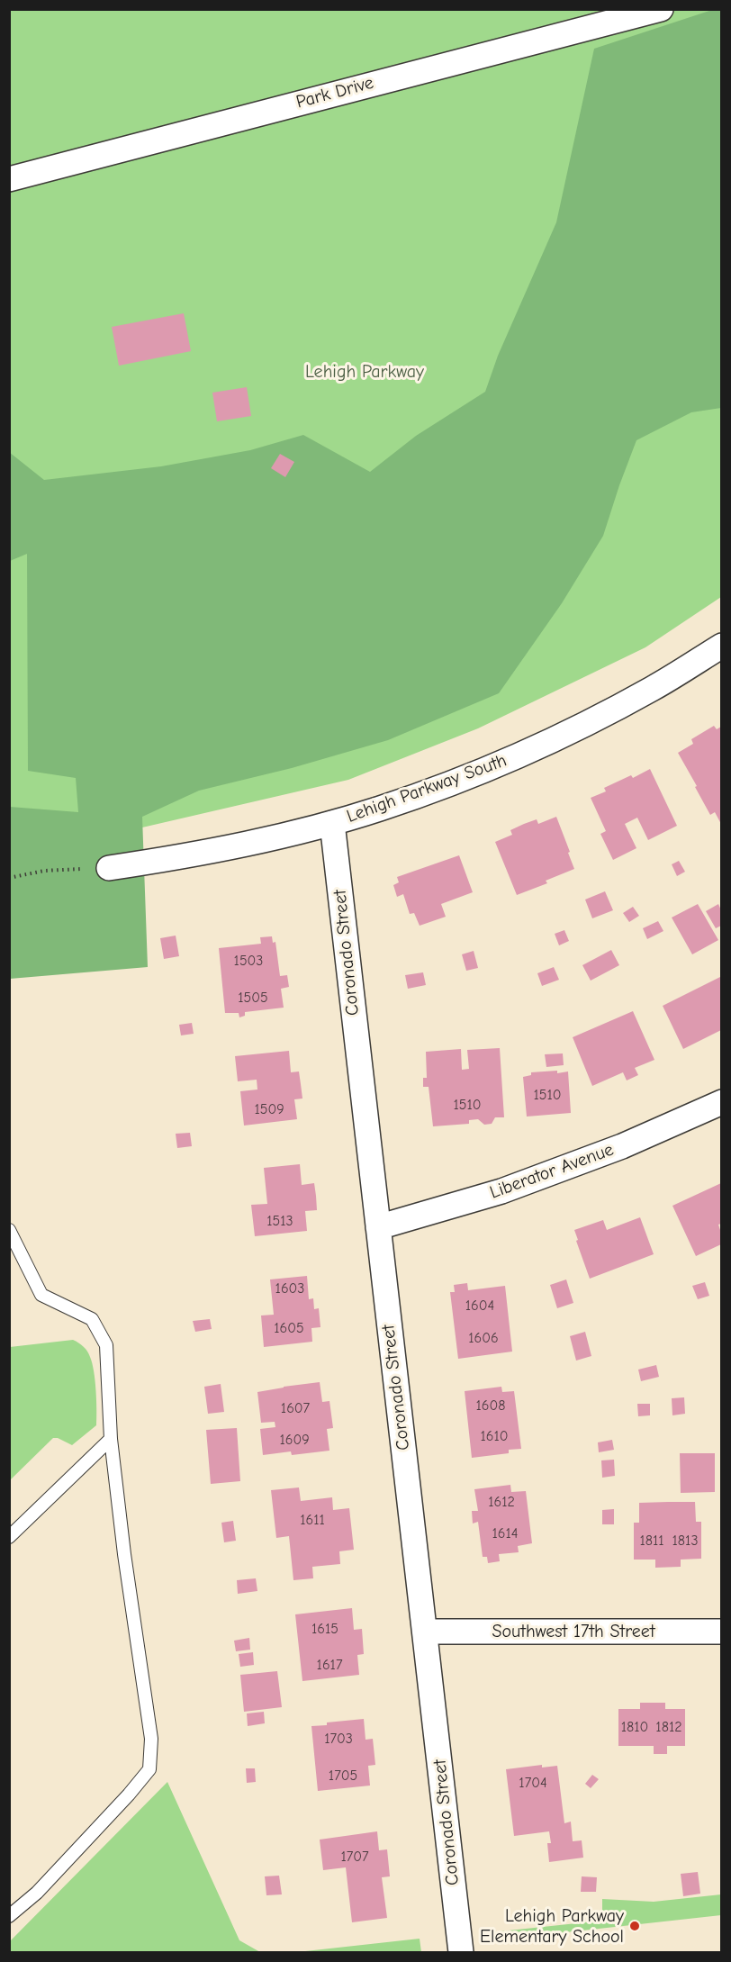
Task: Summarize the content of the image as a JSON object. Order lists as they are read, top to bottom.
{
  "streets": {
    "street": [
      "Park Drive",
      "Lehigh Parkway South",
      "Coronado Street",
      "Liberator Avenue",
      "Southwest 17th Street"
    ]
  },
  "crossings": [
    ["Lehigh Parkway South", "Coronado Street"],
    ["Coronado Street", "Liberator Avenue"],
    ["Coronado Street", "Southwest 17th Street"]
  ],
  "parks": ["Lehigh Parkway"],
  "places": ["Lehigh Parkway Elementary School"],
  "house_numbers": [
    "1503",
    "1505",
    "1510",
    "1510",
    "1509",
    "1513",
    "1603",
    "1604",
    "1605",
    "1606",
    "1608",
    "1607",
    "1610",
    "1609",
    "1612",
    "1611",
    "1614",
    "1811",
    "1813",
    "1615",
    "1617",
    "1810",
    "1812",
    "1703",
    "1705",
    "1704",
    "1707"
  ]
}
